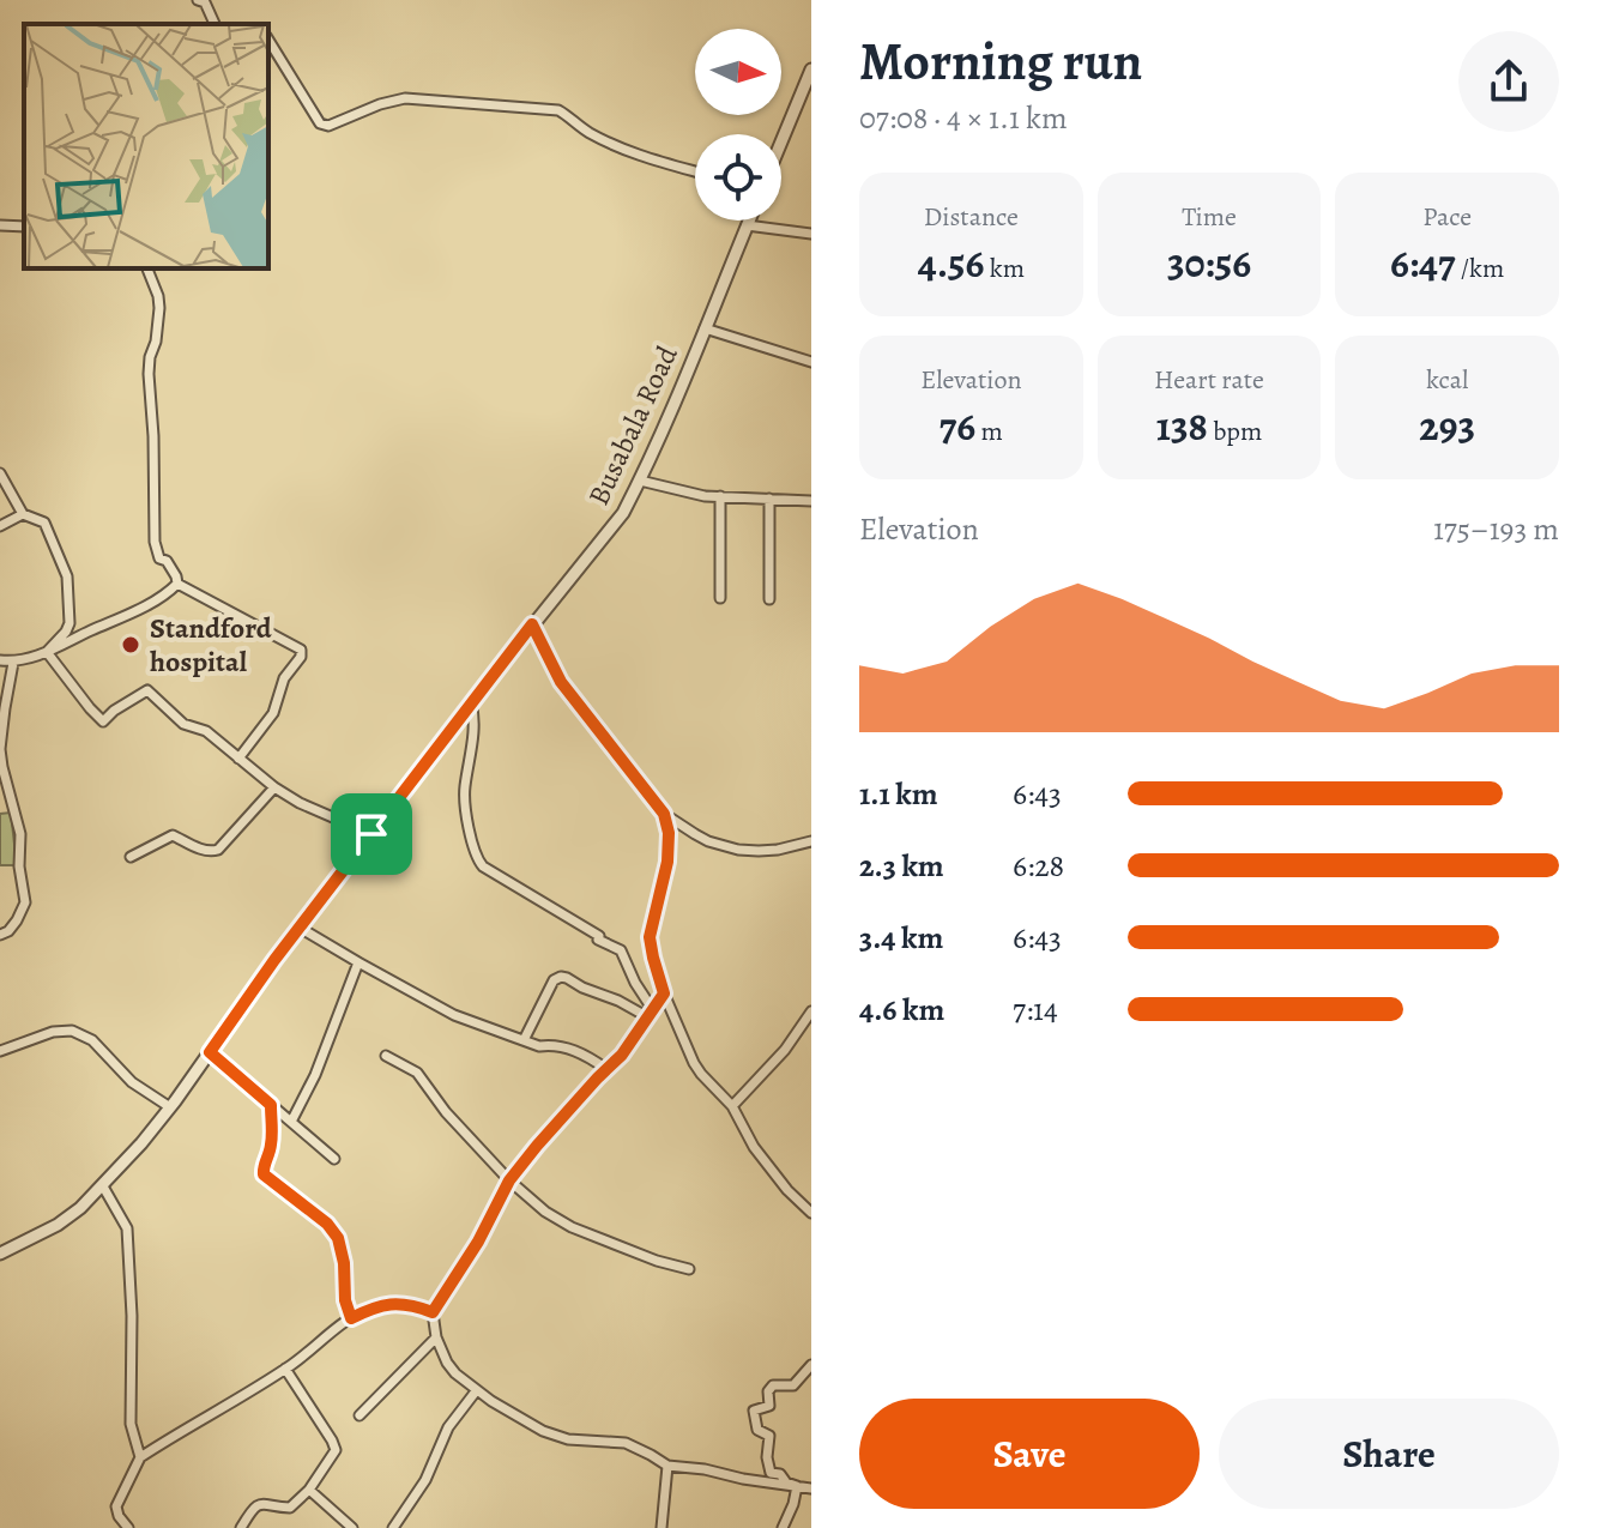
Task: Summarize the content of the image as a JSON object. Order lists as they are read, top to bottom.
{
  "streets": {
    "street": ["Busabala Road"]
  },
  "places": ["Standford hospital"],
  "north": "right",
  "page": {
    "heading": ["Morning run", "07:08 · 4 × 1.1 km"],
    "stats": [
      ["Distance", "4.56 km"],
      ["Time", "30:56"],
      ["Pace", "6:47 /km"],
      ["Elevation", "76 m"],
      ["Heart rate", "138 bpm"],
      ["kcal", "293"]
    ],
    "chart": ["Elevation", "175–193 m"],
    "list": [
      {
        "name": "1.1 km",
        "note": "6:43"
      },
      {
        "name": "2.3 km",
        "note": "6:28"
      },
      {
        "name": "3.4 km",
        "note": "6:43"
      },
      {
        "name": "4.6 km",
        "note": "7:14"
      }
    ],
    "buttons": ["Save", "Share"]
  }
}
